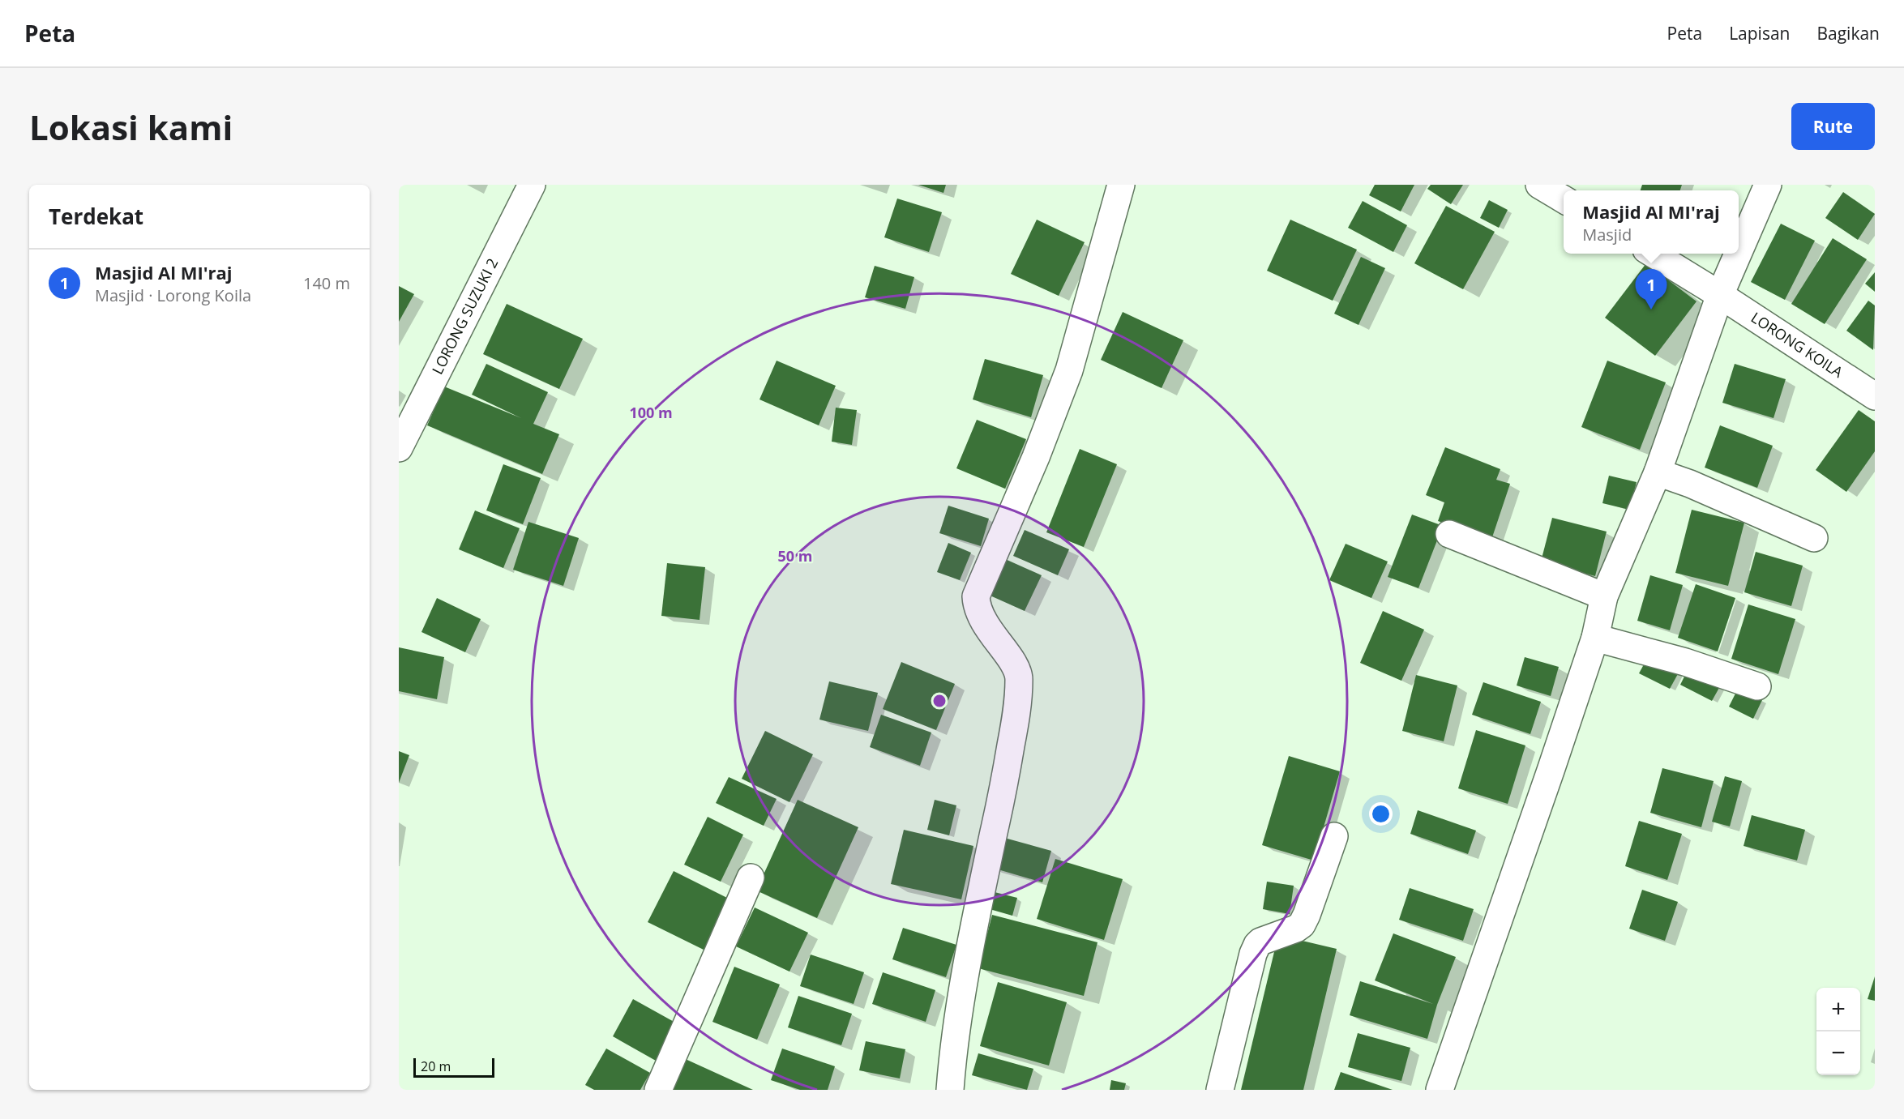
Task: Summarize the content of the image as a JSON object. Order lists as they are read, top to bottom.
{
  "streets": {
    "street": ["LORONG SUZUKI 2", "LORONG KOILA"]
  },
  "scale_bar": "20 m",
  "page": {
    "header": "Peta",
    "nav": ["Peta", "Lapisan", "Bagikan"],
    "buttons": "Rute",
    "title": "Lokasi kami",
    "heading": "Terdekat",
    "popup": ["Masjid Al MI'raj", "Masjid"],
    "list": [
      {
        "mark": "1",
        "name": "Masjid Al MI'raj",
        "note": "Masjid · Lorong Koila",
        "value": "140 m"
      }
    ],
    "pins": "1",
    "map_buttons": ["+", "−"],
    "scale": "20 m"
  },
  "rings": ["100 m", "50 m"]
}
